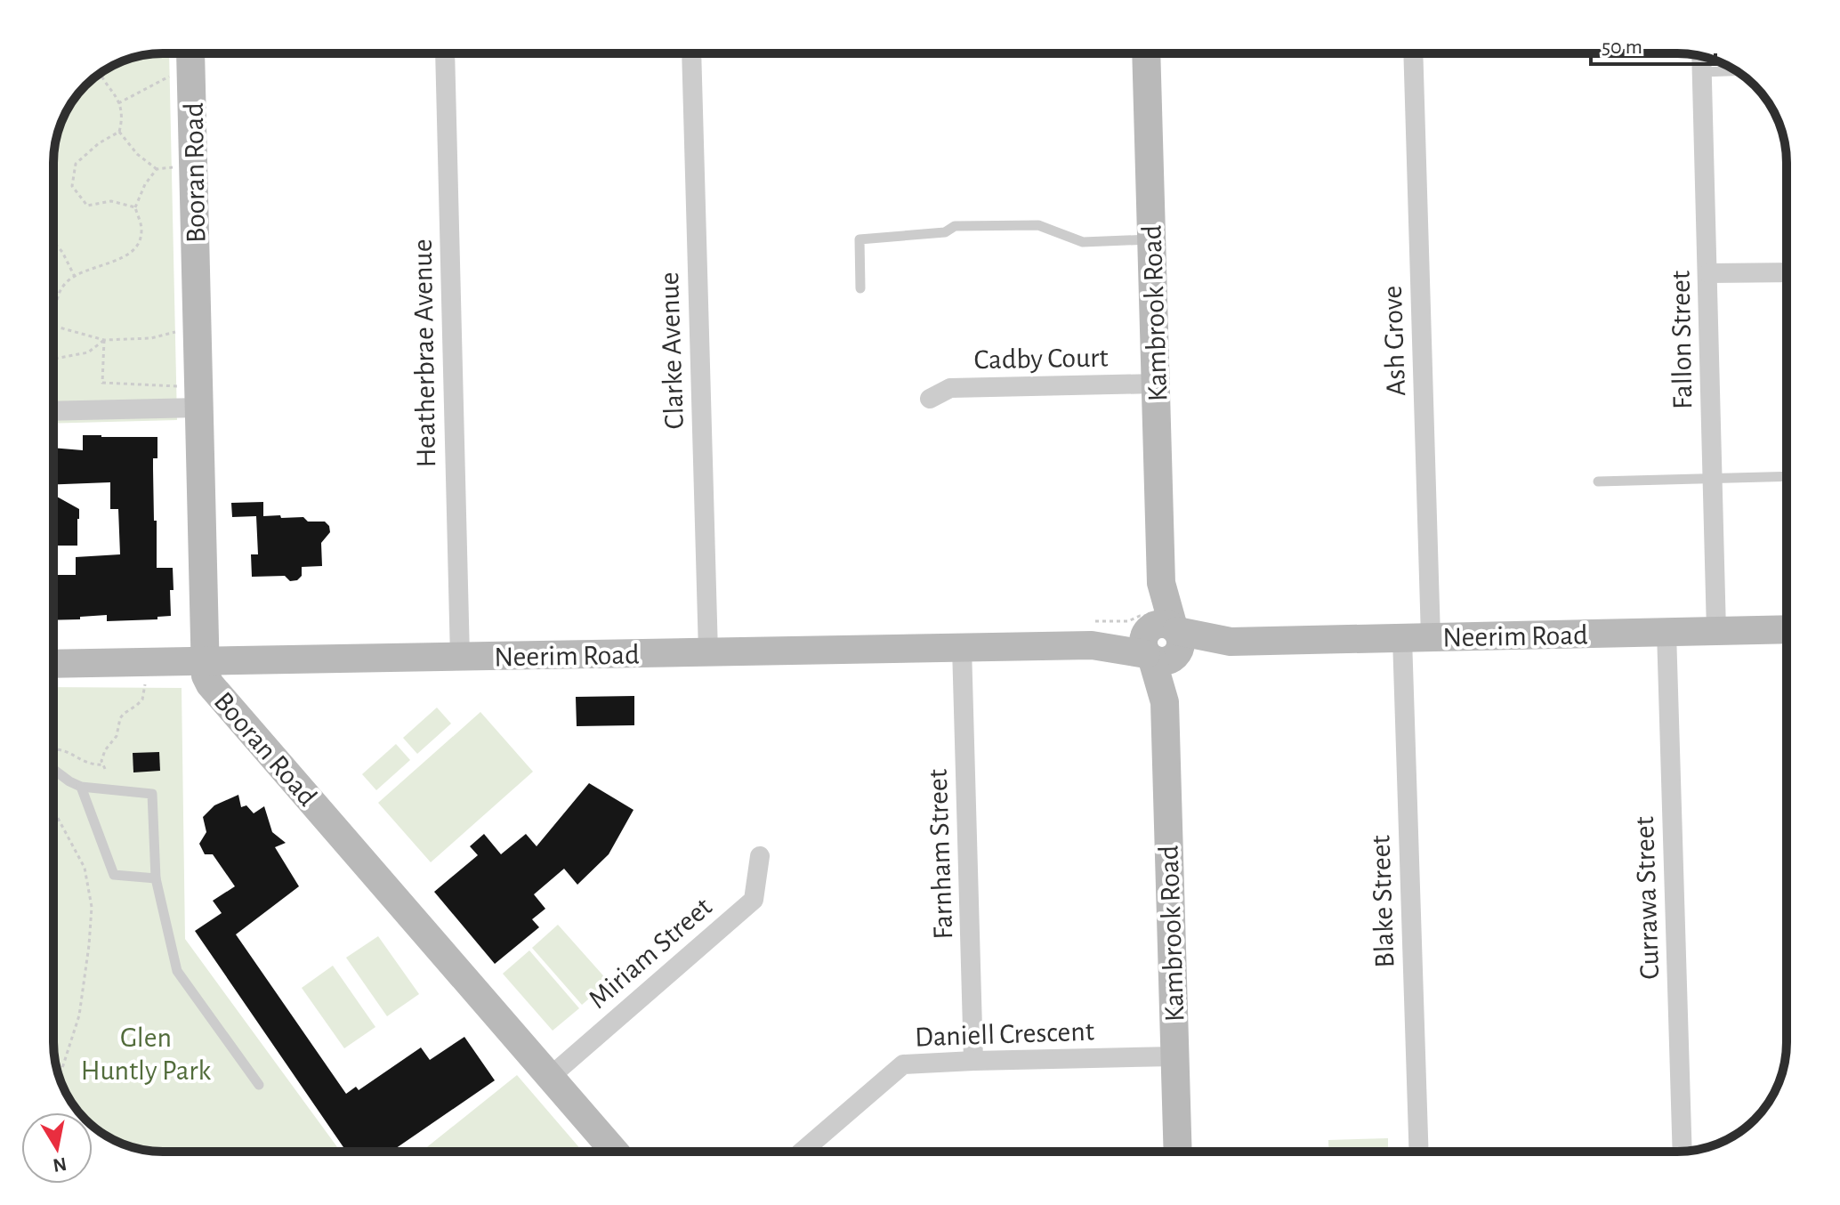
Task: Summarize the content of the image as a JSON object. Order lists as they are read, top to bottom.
{
  "streets": {
    "street": [
      "Booran Road",
      "Kambrook Road",
      "Fallon Street",
      "Ash Grove",
      "Clarke Avenue",
      "Heatherbrae Avenue",
      "Cadby Court",
      "Neerim Road",
      "Farnham Street",
      "Currawa Street",
      "Blake Street",
      "Miriam Street",
      "Daniell Crescent"
    ]
  },
  "crossings": [
    ["Booran Road", "Neerim Road"],
    ["Booran Road", "Miriam Street"],
    ["Kambrook Road", "Cadby Court"],
    ["Kambrook Road", "Neerim Road"],
    ["Kambrook Road", "Daniell Crescent"],
    ["Fallon Street", "Neerim Road"],
    ["Ash Grove", "Neerim Road"],
    ["Clarke Avenue", "Neerim Road"],
    ["Heatherbrae Avenue", "Neerim Road"],
    ["Neerim Road", "Farnham Street"],
    ["Neerim Road", "Currawa Street"],
    ["Neerim Road", "Blake Street"],
    ["Farnham Street", "Daniell Crescent"]
  ],
  "parks": ["Glen Huntly Park"],
  "scale_bar": "50 m",
  "north": "bottom"
}
